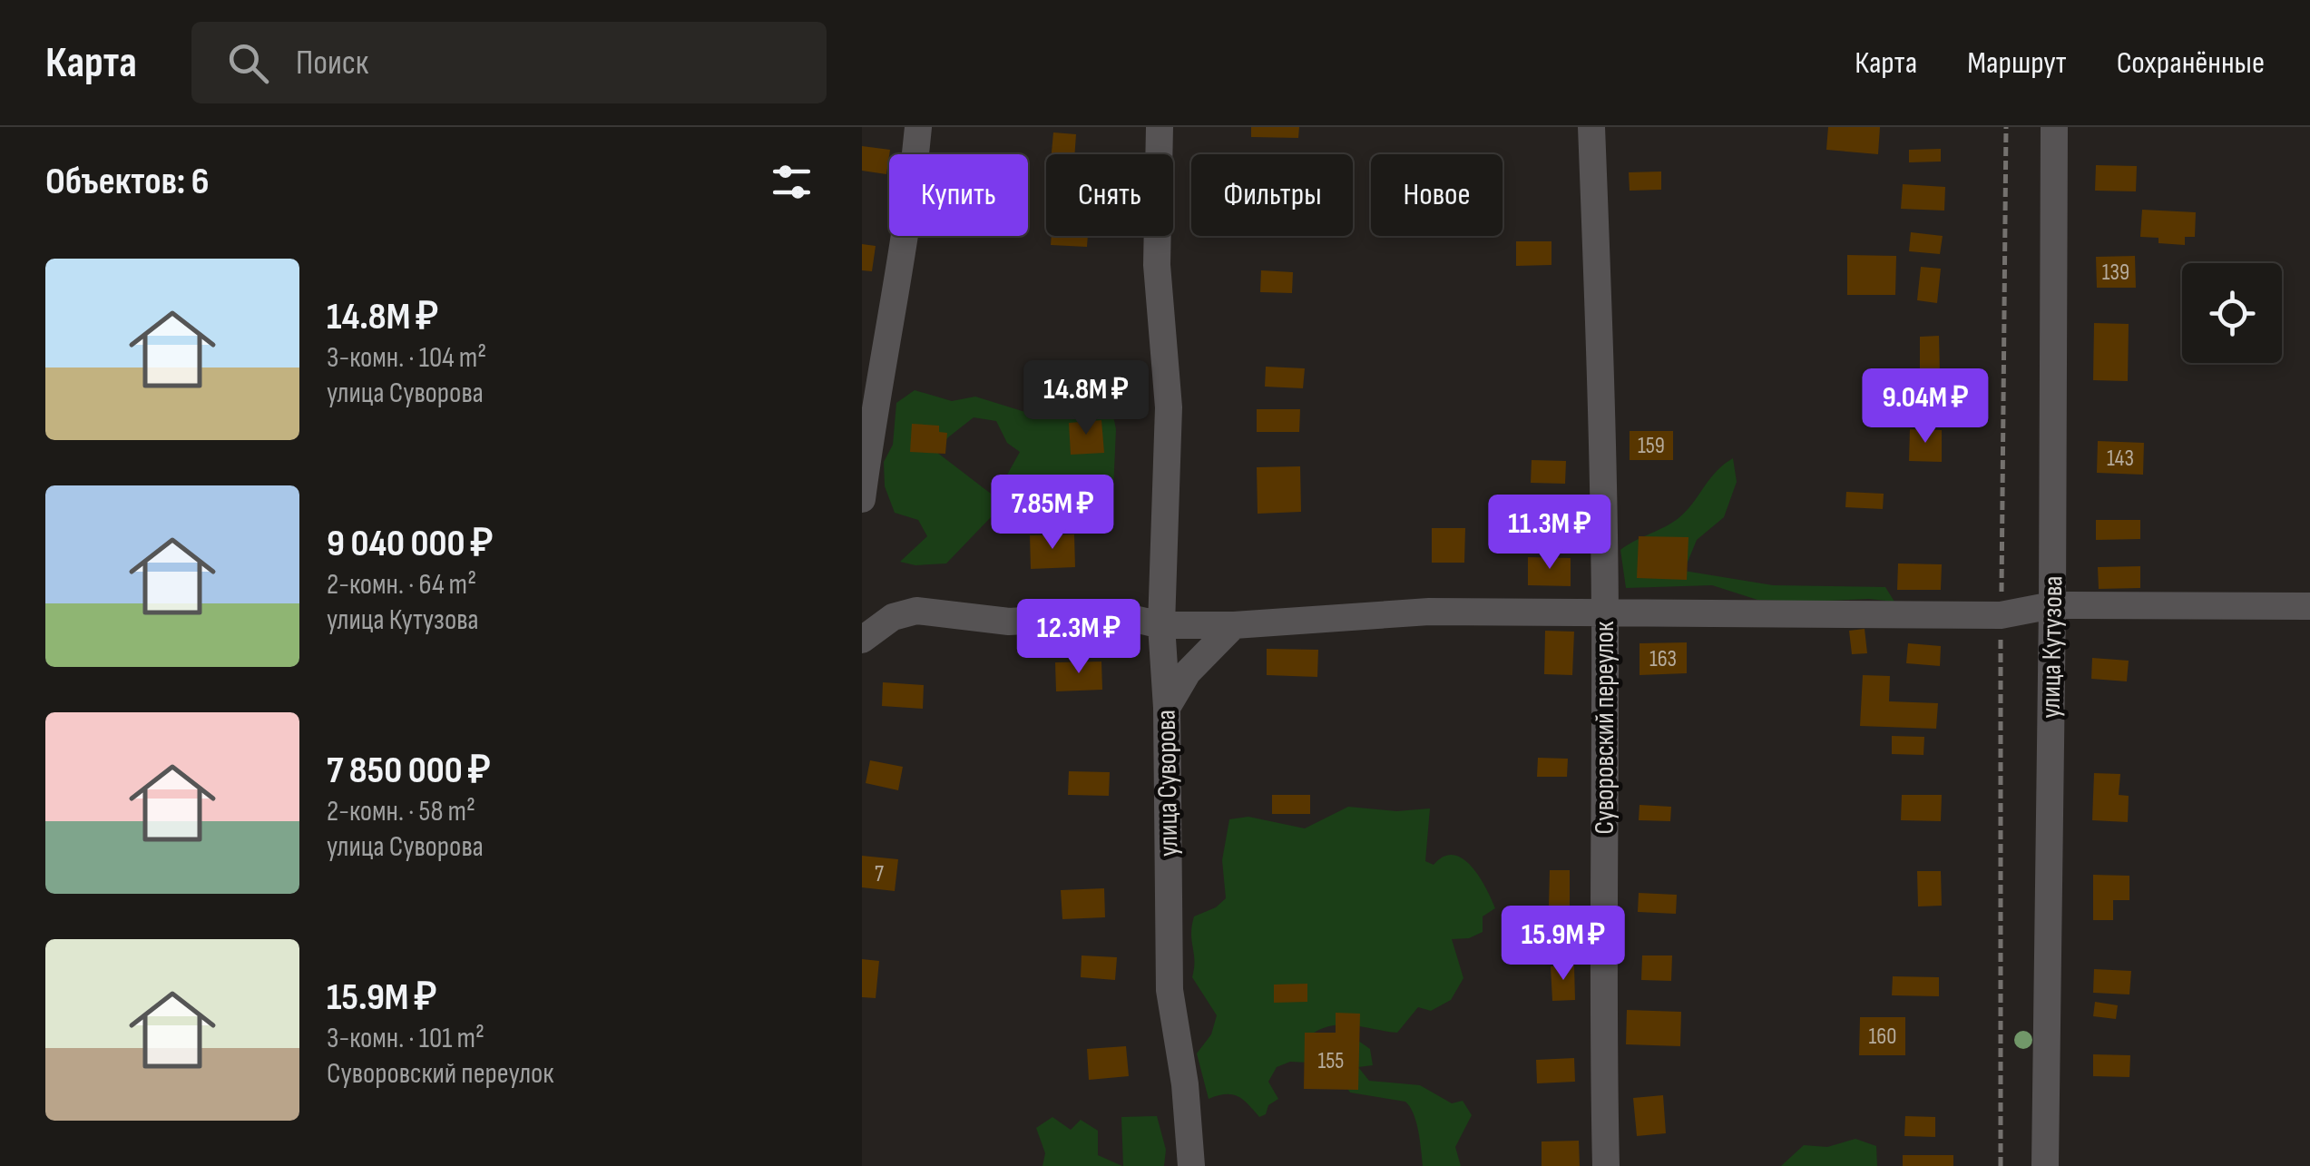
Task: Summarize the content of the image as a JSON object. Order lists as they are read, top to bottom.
{
  "streets": {
    "street": ["улица Кутузова", "Суворовский переулок", "улица Суворова"]
  },
  "house_numbers": [
    "139",
    "159",
    "143",
    "163",
    "7",
    "160",
    "155"
  ],
  "page": {
    "header": "Карта",
    "search": "Поиск",
    "nav": ["Карта", "Маршрут", "Сохранённые"],
    "heading": "Объектов: 6",
    "chip": [
      "Купить",
      "Снять",
      "Фильтры",
      "Новое"
    ],
    "list": [
      {
        "name": "14.8M ₽",
        "note": "3-комн. · 104 m² · улица Суворова"
      },
      {
        "name": "9 040 000 ₽",
        "note": "2-комн. · 64 m² · улица Кутузова"
      },
      {
        "name": "7 850 000 ₽",
        "note": "2-комн. · 58 m² · улица Суворова"
      },
      {
        "name": "15.9M ₽",
        "note": "3-комн. · 101 m² · Суворовский переулок"
      }
    ],
    "price": [
      "14.8M ₽",
      "9.04M ₽",
      "7.85M ₽",
      "11.3M ₽",
      "12.3M ₽",
      "15.9M ₽"
    ]
  }
}
